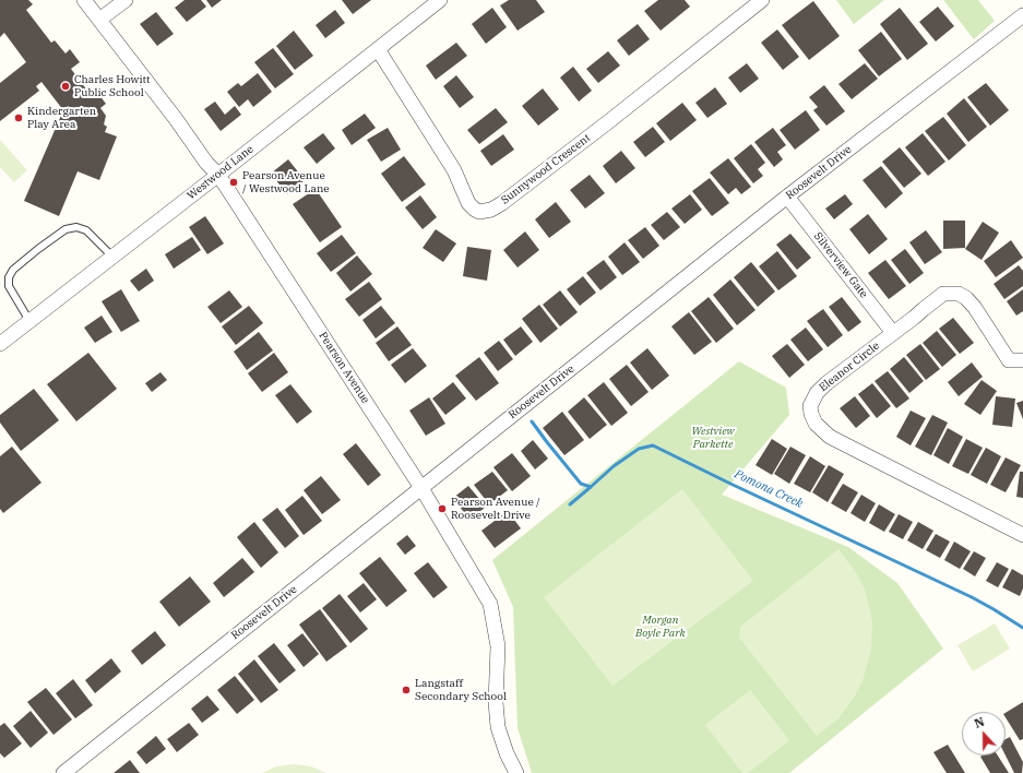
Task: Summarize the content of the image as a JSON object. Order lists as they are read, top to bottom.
{
  "streets": {
    "street": [
      "Sunnywood Crescent",
      "Westwood Lane",
      "Roosevelt Drive",
      "Silverview Gate",
      "Eleanor Circle",
      "Pearson Avenue"
    ]
  },
  "crossings": [
    ["Sunnywood Crescent", "Westwood Lane"],
    ["Westwood Lane", "Pearson Avenue"],
    ["Roosevelt Drive", "Silverview Gate"],
    ["Roosevelt Drive", "Pearson Avenue"],
    ["Silverview Gate", "Eleanor Circle"]
  ],
  "water": ["Pomona Creek"],
  "parks": ["Westview Parkette", "Morgan Boyle Park"],
  "places": [
    "Charles Howitt Public School",
    "Kindergarten Play Area",
    "Pearson Avenue / Westwood Lane",
    "Pearson Avenue / Roosevelt Drive",
    "Langstaff Secondary School"
  ],
  "north": "top"
}
